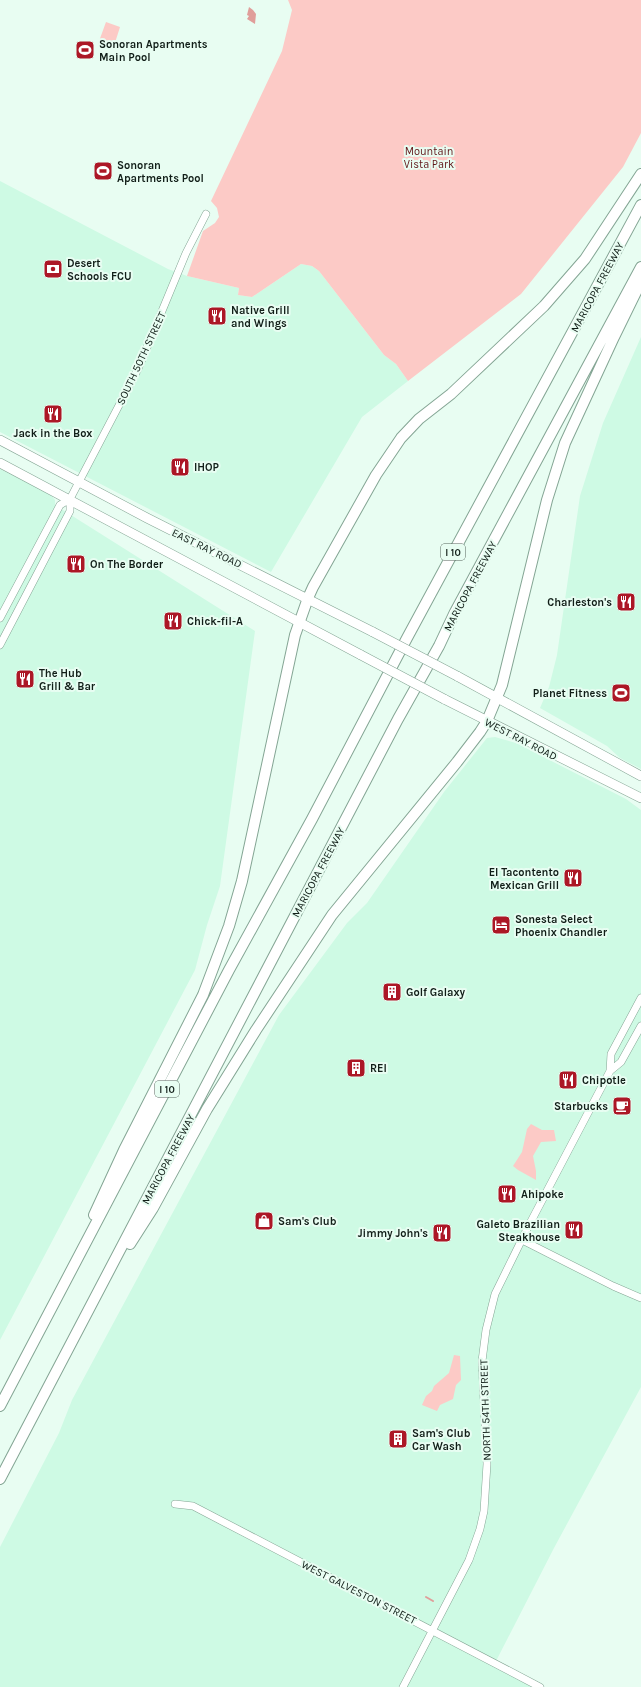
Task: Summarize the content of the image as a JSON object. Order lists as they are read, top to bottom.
{
  "streets": {
    "highway": ["MARICOPA FREEWAY", "I 10"],
    "main road": ["EAST RAY ROAD", "WEST RAY ROAD"],
    "street": ["SOUTH 50TH STREET", "NORTH 54TH STREET", "WEST GALVESTON STREET"]
  },
  "crossings": [
    ["SOUTH 50TH STREET", "EAST RAY ROAD"],
    ["EAST RAY ROAD", "WEST RAY ROAD"],
    ["NORTH 54TH STREET", "WEST GALVESTON STREET"]
  ],
  "parks": ["Mountain Vista Park"],
  "places": {
    "sports": ["Sonoran Apartments Main Pool", "Sonoran Apartments Pool", "Planet Fitness"],
    "bank": ["Desert Schools FCU"],
    "restaurant": [
      "Native Grill and Wings",
      "Jack in the Box",
      "IHOP",
      "On The Border",
      "Charleston's",
      "Chick-fil-A",
      "The Hub Grill & Bar",
      "El Tacontento Mexican Grill",
      "Chipotle",
      "Ahipoke",
      "Galeto Brazilian Steakhouse",
      "Jimmy John's"
    ],
    "hotel": ["Sonesta Select Phoenix Chandler"],
    "building": ["Golf Galaxy", "REI", "Sam's Club Car Wash"],
    "cafe": ["Starbucks"],
    "shop": ["Sam's Club"]
  }
}
